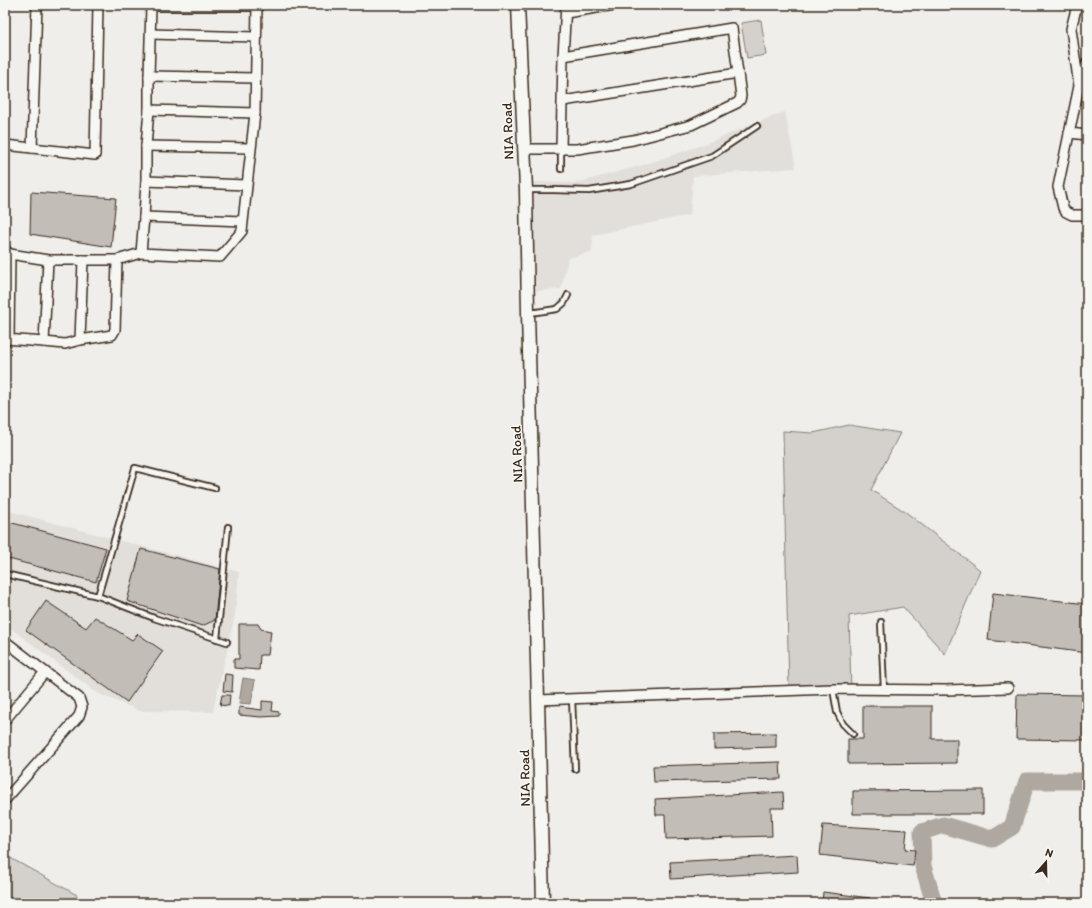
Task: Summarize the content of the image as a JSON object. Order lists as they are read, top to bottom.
{
  "streets": {
    "street": ["NIA Road"]
  },
  "north": "top"
}
